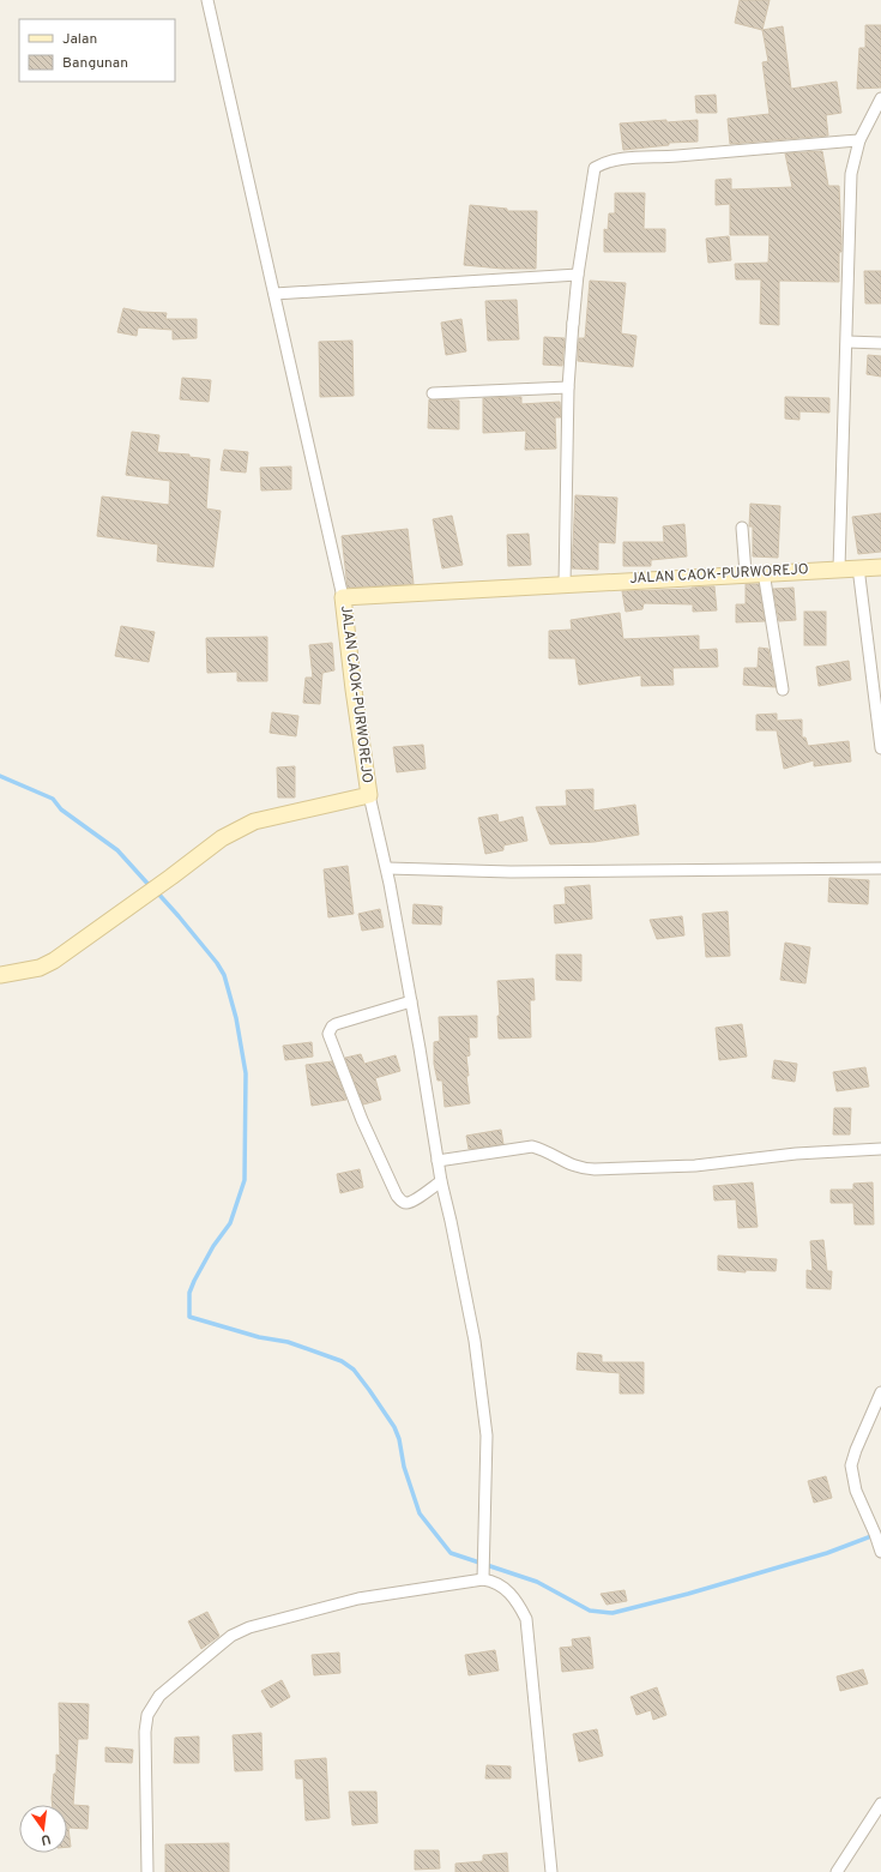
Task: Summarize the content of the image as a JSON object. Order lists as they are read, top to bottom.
{
  "streets": {
    "street": ["JALAN CAOK-PURWOREJO"]
  },
  "legend": ["Jalan", "Bangunan"],
  "north": "bottom"
}
